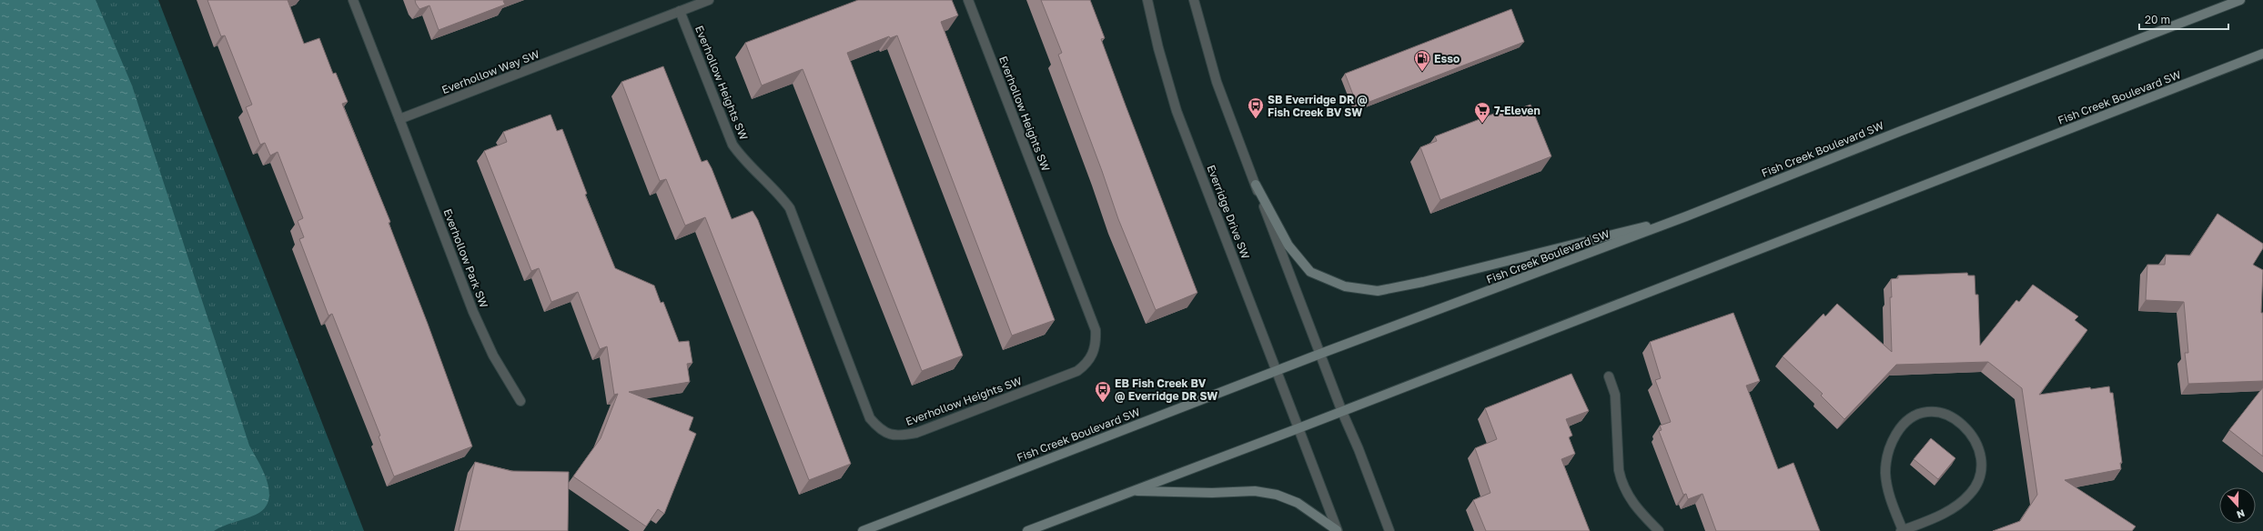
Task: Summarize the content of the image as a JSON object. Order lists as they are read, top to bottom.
{
  "streets": {
    "main road": ["Fish Creek Boulevard SW"],
    "street": [
      "Everhollow Way SW",
      "Everhollow Heights SW",
      "Everridge Drive SW",
      "Everhollow Park SW"
    ]
  },
  "crossings": [
    ["Everhollow Way SW", "Everhollow Heights SW"],
    ["Everhollow Way SW", "Everhollow Park SW"],
    ["Fish Creek Boulevard SW", "Everridge Drive SW"]
  ],
  "places": {
    "fuel station": ["Esso"],
    "bus stop": ["SB Everridge DR @ Fish Creek BV SW", "EB Fish Creek BV @ Everridge DR SW"],
    "supermarket": ["7-Eleven"]
  },
  "scale_bar": "20 m",
  "north": "bottom"
}
